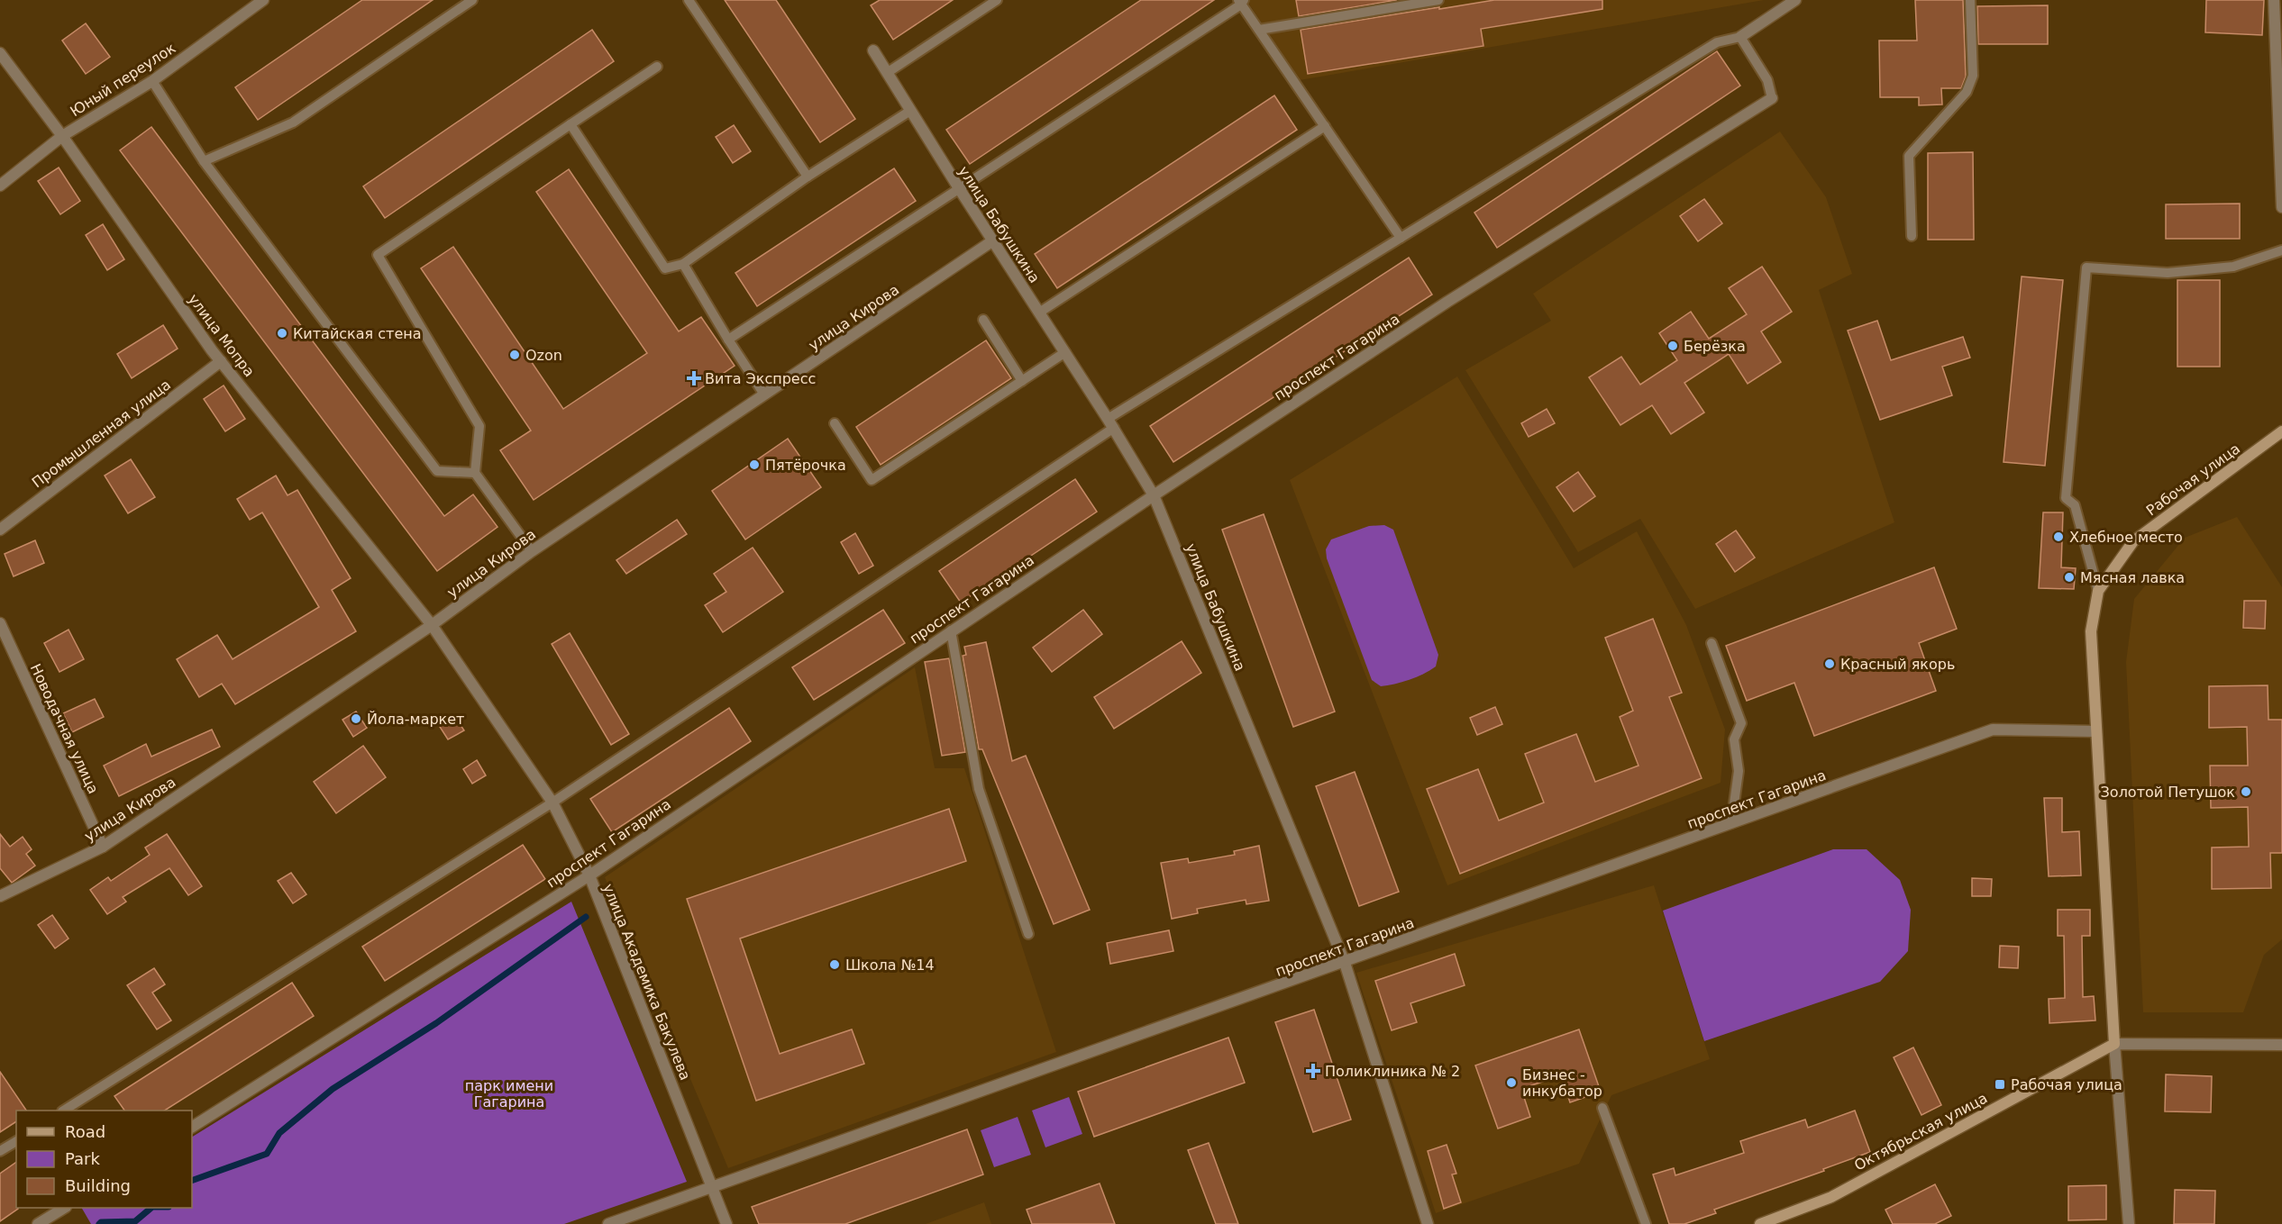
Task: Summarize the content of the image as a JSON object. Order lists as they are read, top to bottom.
{
  "streets": {
    "street": [
      "Юный переулок",
      "улица Бабушкина",
      "улица Кирова",
      "улица Мопра",
      "проспект Гагарина",
      "Промышленная улица",
      "Рабочая улица",
      "Новодачная улица",
      "улица Академика Бакулева",
      "Октябрьская улица"
    ]
  },
  "crossings": [
    ["Юный переулок", "улица Мопра"],
    ["улица Бабушкина", "улица Кирова"],
    ["улица Бабушкина", "проспект Гагарина"],
    ["улица Кирова", "улица Мопра"],
    ["улица Кирова", "Новодачная улица"],
    ["улица Кирова", "улица Академика Бакулева"],
    ["улица Мопра", "Промышленная улица"],
    ["улица Мопра", "улица Академика Бакулева"],
    ["проспект Гагарина", "Рабочая улица"],
    ["проспект Гагарина", "улица Академика Бакулева"],
    ["Рабочая улица", "Октябрьская улица"]
  ],
  "parks": ["парк имени Гагарина"],
  "places": {
    "other": [
      "Китайская стена",
      "Берёзка",
      "Ozon",
      "Пятёрочка",
      "Хлебное место",
      "Мясная лавка",
      "Красный якорь",
      "Йола-маркет",
      "Золотой Петушок",
      "Школа №14",
      "Бизнес - инкубатор"
    ],
    "health": ["Вита Экспресс", "Поликлиника № 2"],
    "transit": ["Рабочая улица"]
  },
  "legend": ["Road", "Park", "Building"]
}
